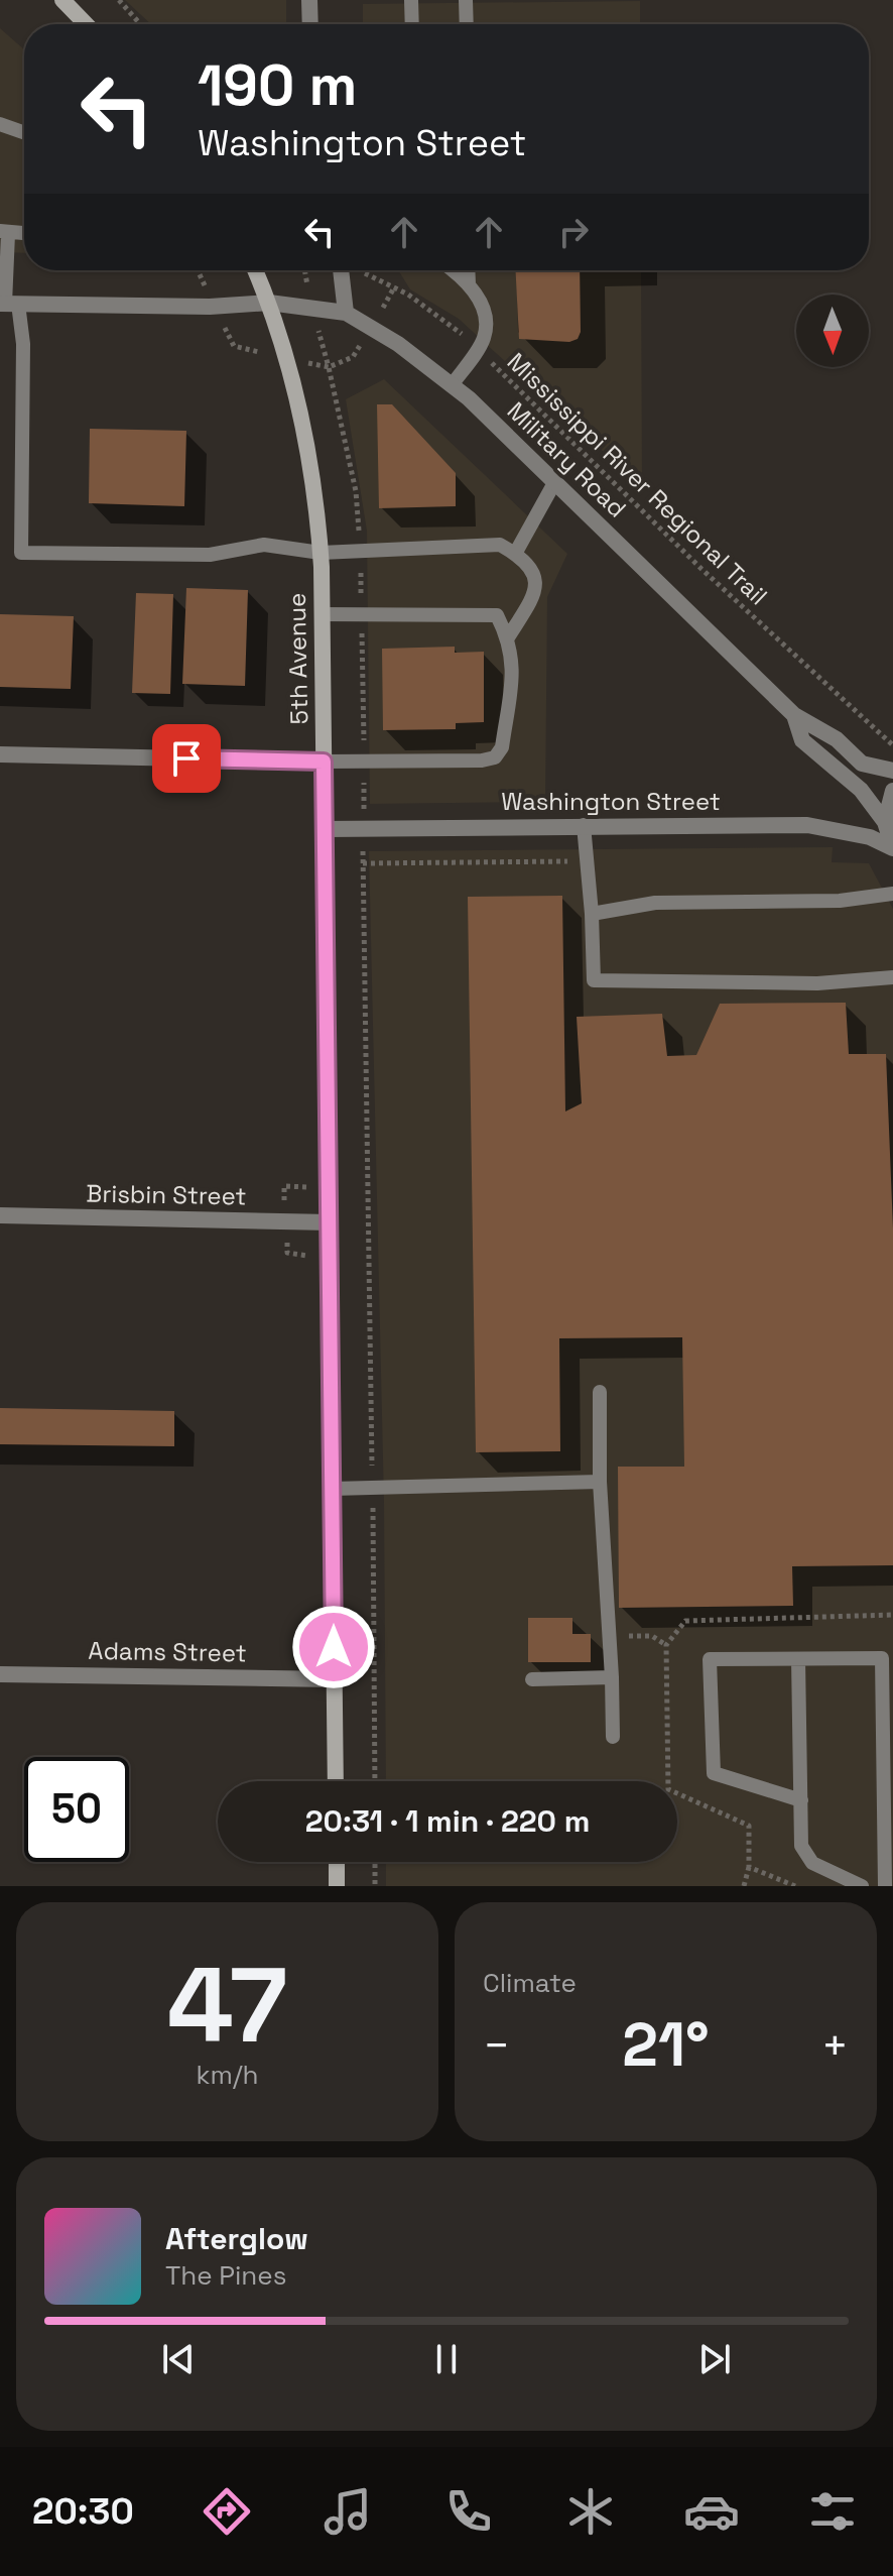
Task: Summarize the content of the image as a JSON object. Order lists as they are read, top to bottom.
{
  "streets": {
    "main road": ["5th Avenue"],
    "street": [
      "Military Road",
      "Washington Street",
      "Brisbin Street",
      "Adams Street"
    ],
    "path": ["Mississippi River Regional Trail"]
  },
  "crossings": [
    ["Military Road", "5th Avenue"],
    ["5th Avenue", "Washington Street"],
    ["5th Avenue", "Brisbin Street"],
    ["5th Avenue", "Adams Street"]
  ],
  "north": "bottom",
  "page": {
    "turn": ["190 m", "Washington Street"],
    "limit": "50",
    "trip": "20:31 · 1 min · 220 m",
    "tile": [
      ["47", "km/h"],
      "Climate"
    ],
    "heat": ["−", "21°", "+"],
    "song": ["Afterglow", "The Pines"],
    "tabs": "20:30"
  }
}
